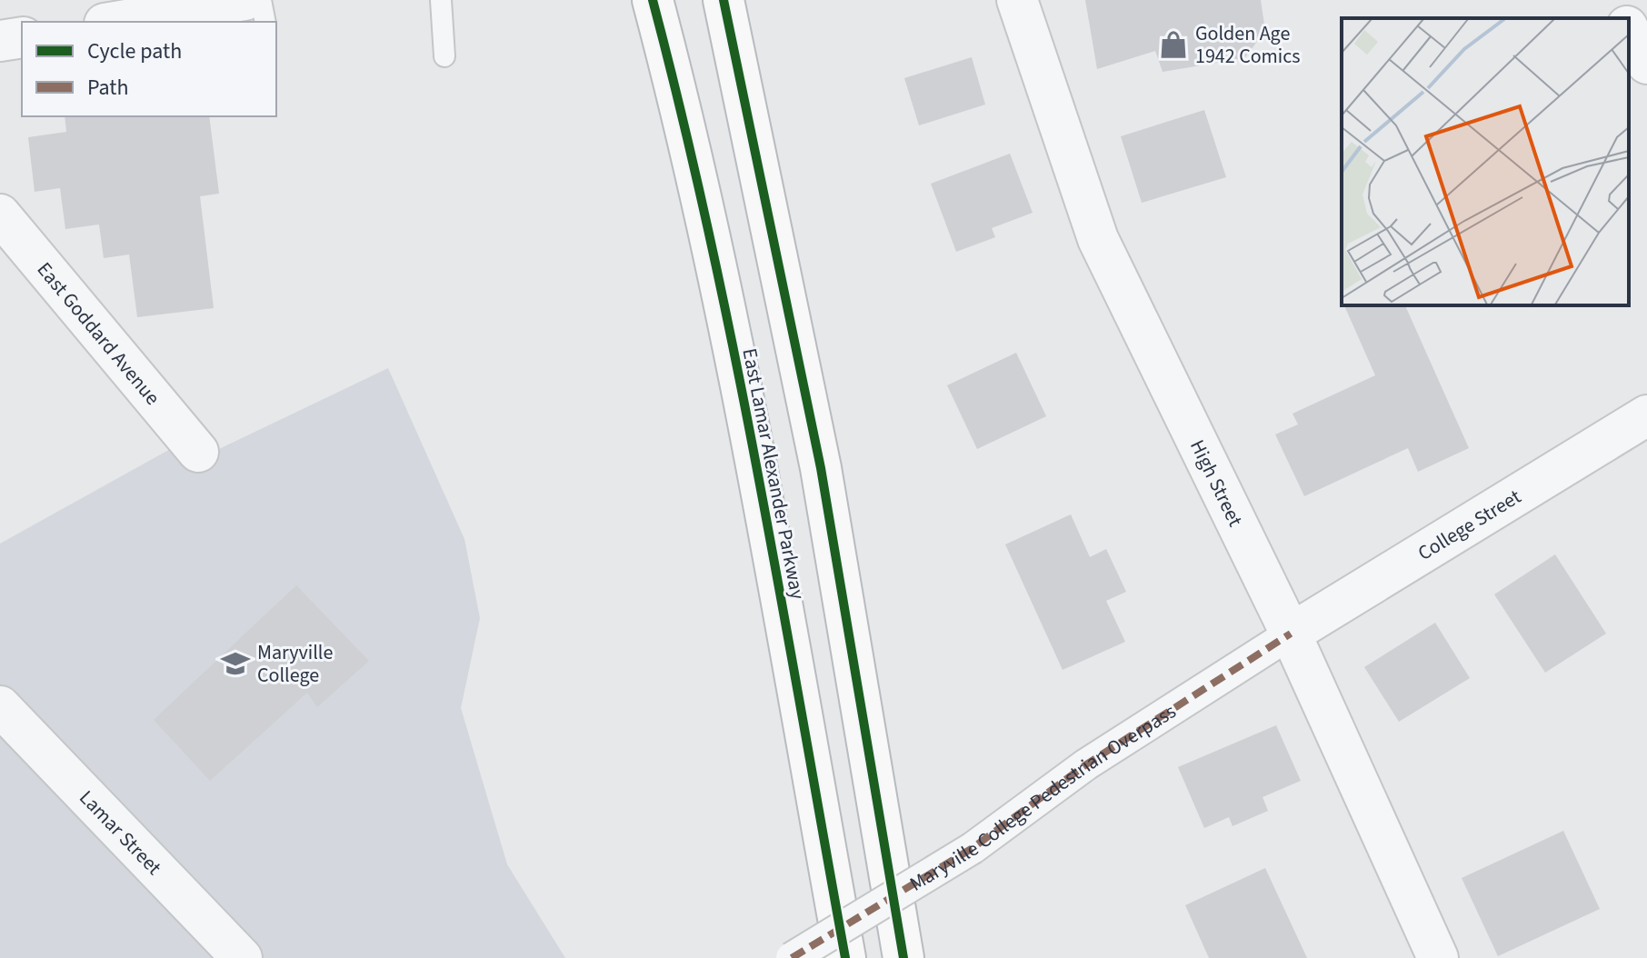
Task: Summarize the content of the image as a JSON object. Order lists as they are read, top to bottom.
{
  "streets": {
    "highway": ["East Lamar Alexander Parkway"],
    "street": [
      "East Goddard Avenue",
      "High Street",
      "College Street",
      "Maryville College Pedestrian Overpass",
      "Lamar Street"
    ]
  },
  "crossings": [
    ["High Street", "College Street"],
    ["High Street", "Maryville College Pedestrian Overpass"],
    ["College Street", "Maryville College Pedestrian Overpass"]
  ],
  "places": {
    "shop": ["Golden Age 1942 Comics"],
    "school or university": ["Maryville College"]
  },
  "legend": ["Cycle path", "Path"]
}
